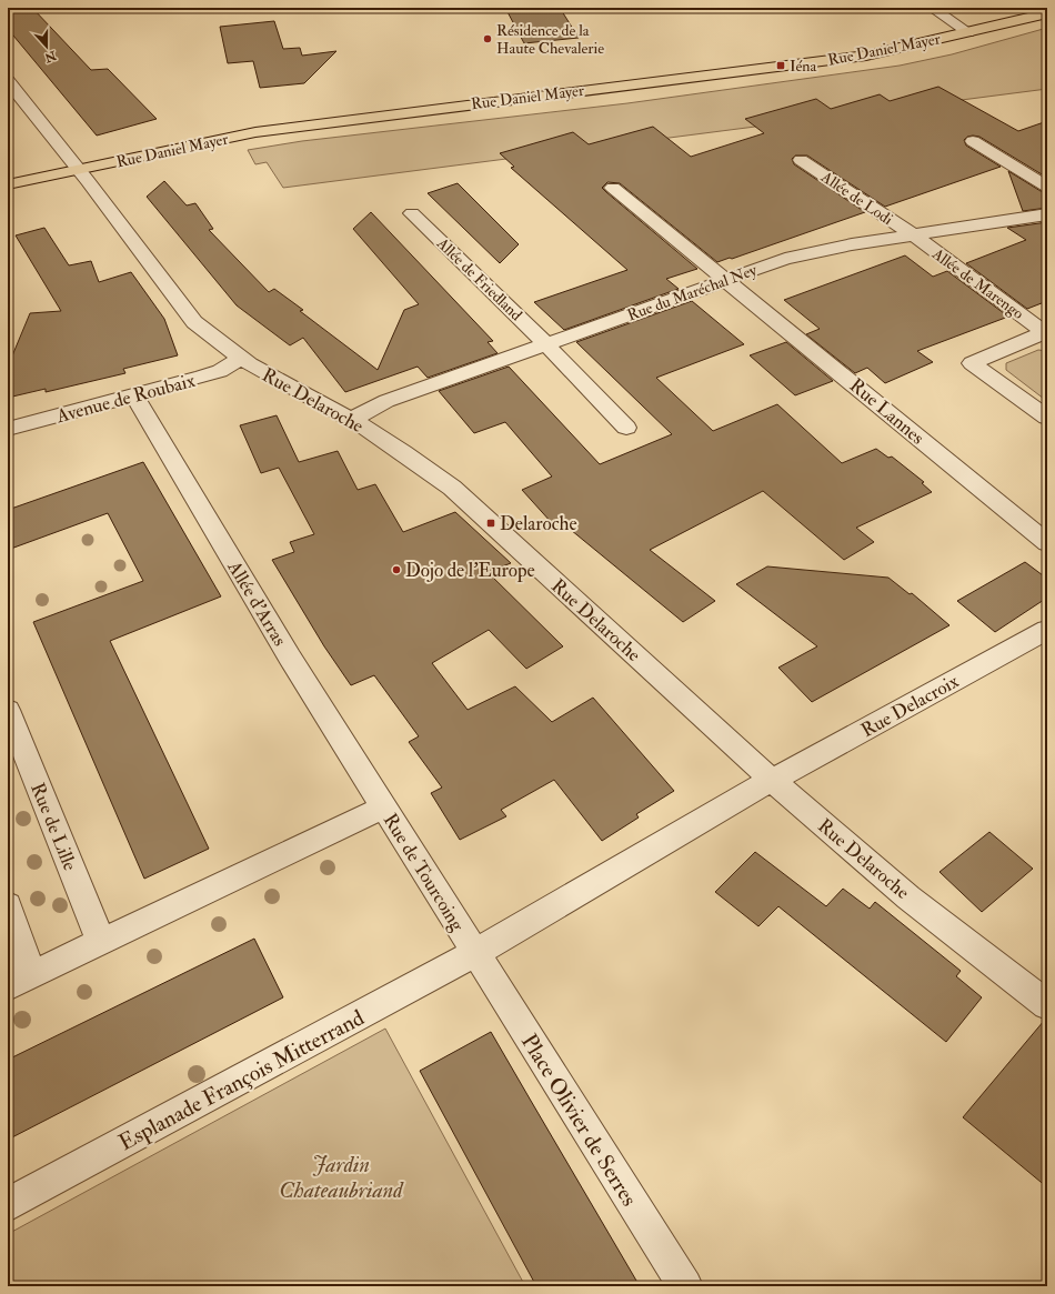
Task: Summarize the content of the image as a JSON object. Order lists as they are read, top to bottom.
{
  "streets": {
    "main road": ["Rue Daniel Mayer"],
    "street": [
      "Allée de Lodi",
      "Allée de Friedland",
      "Allée de Marengo",
      "Rue du Maréchal Ney",
      "Avenue de Roubaix",
      "Rue Delaroche",
      "Rue Lannes",
      "Allée d'Arras",
      "Rue Delacroix",
      "Rue de Lille",
      "Rue de Tourcoing",
      "Esplanade François Mitterrand",
      "Place Olivier de Serres"
    ]
  },
  "crossings": [
    ["Rue Daniel Mayer", "Rue Delaroche"],
    ["Allée de Lodi", "Allée de Marengo"],
    ["Allée de Lodi", "Rue du Maréchal Ney"],
    ["Allée de Friedland", "Rue du Maréchal Ney"],
    ["Allée de Marengo", "Rue du Maréchal Ney"],
    ["Rue du Maréchal Ney", "Rue Delaroche"],
    ["Rue du Maréchal Ney", "Rue Lannes"],
    ["Avenue de Roubaix", "Rue Delaroche"],
    ["Avenue de Roubaix", "Allée d'Arras"],
    ["Rue Delaroche", "Rue Delacroix"],
    ["Allée d'Arras", "Rue de Tourcoing"],
    ["Rue de Lille", "Rue de Tourcoing"],
    ["Rue de Tourcoing", "Esplanade François Mitterrand"],
    ["Rue de Tourcoing", "Place Olivier de Serres"],
    ["Esplanade François Mitterrand", "Place Olivier de Serres"]
  ],
  "parks": ["Jardin Chateaubriand"],
  "places": {
    "other": ["Résidence de la Haute Chevalerie", "Dojo de l'Europe"],
    "transit": ["Iéna", "Delaroche"]
  },
  "north": "bottom"
}
